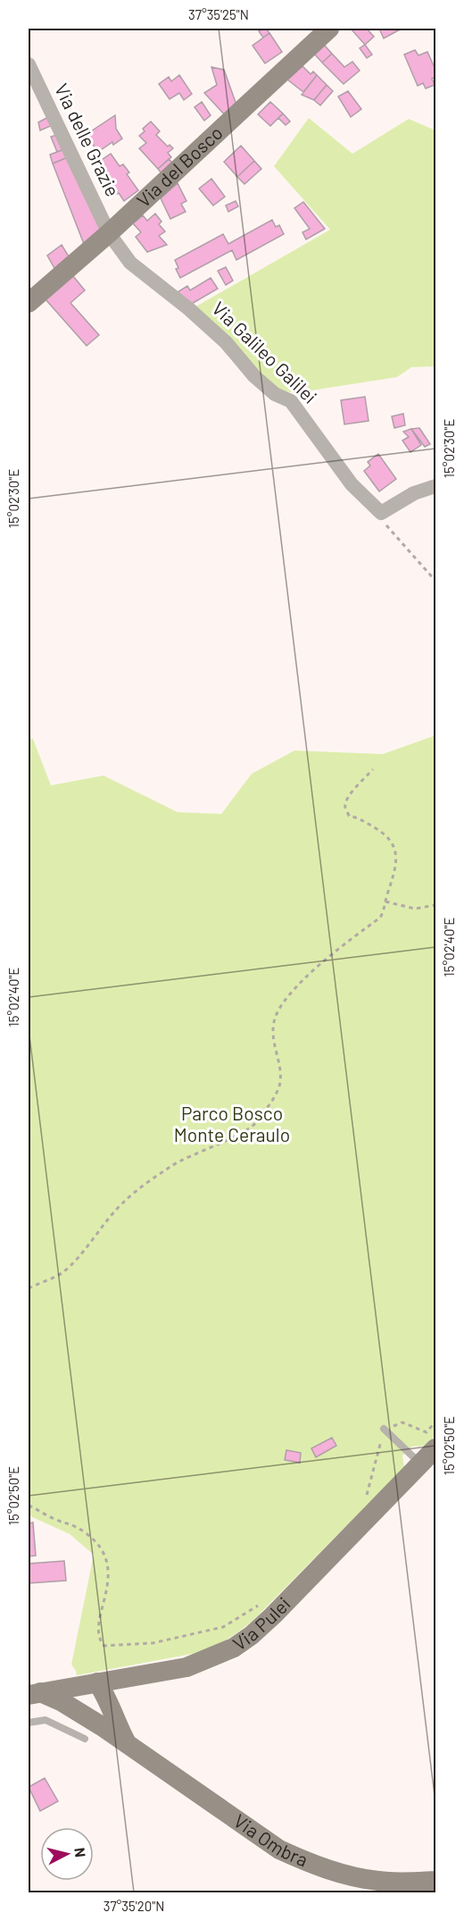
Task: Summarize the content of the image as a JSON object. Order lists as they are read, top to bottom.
{
  "streets": {
    "main road": ["Via del Bosco", "Via Pulei", "Via Ombra"],
    "street": ["Via delle Grazie", "Via Galileo Galilei"]
  },
  "crossings": [
    ["Via delle Grazie", "Via del Bosco"],
    ["Via delle Grazie", "Via Galileo Galilei"],
    ["Via del Bosco", "Via Galileo Galilei"]
  ],
  "parks": ["Parco Bosco Monte Ceraulo"],
  "north": "right",
  "coordinates": [
    "37°35'25\"N",
    "15°02'30\"E",
    "15°02'40\"E",
    "15°02'50\"E",
    "37°35'20\"N"
  ]
}
